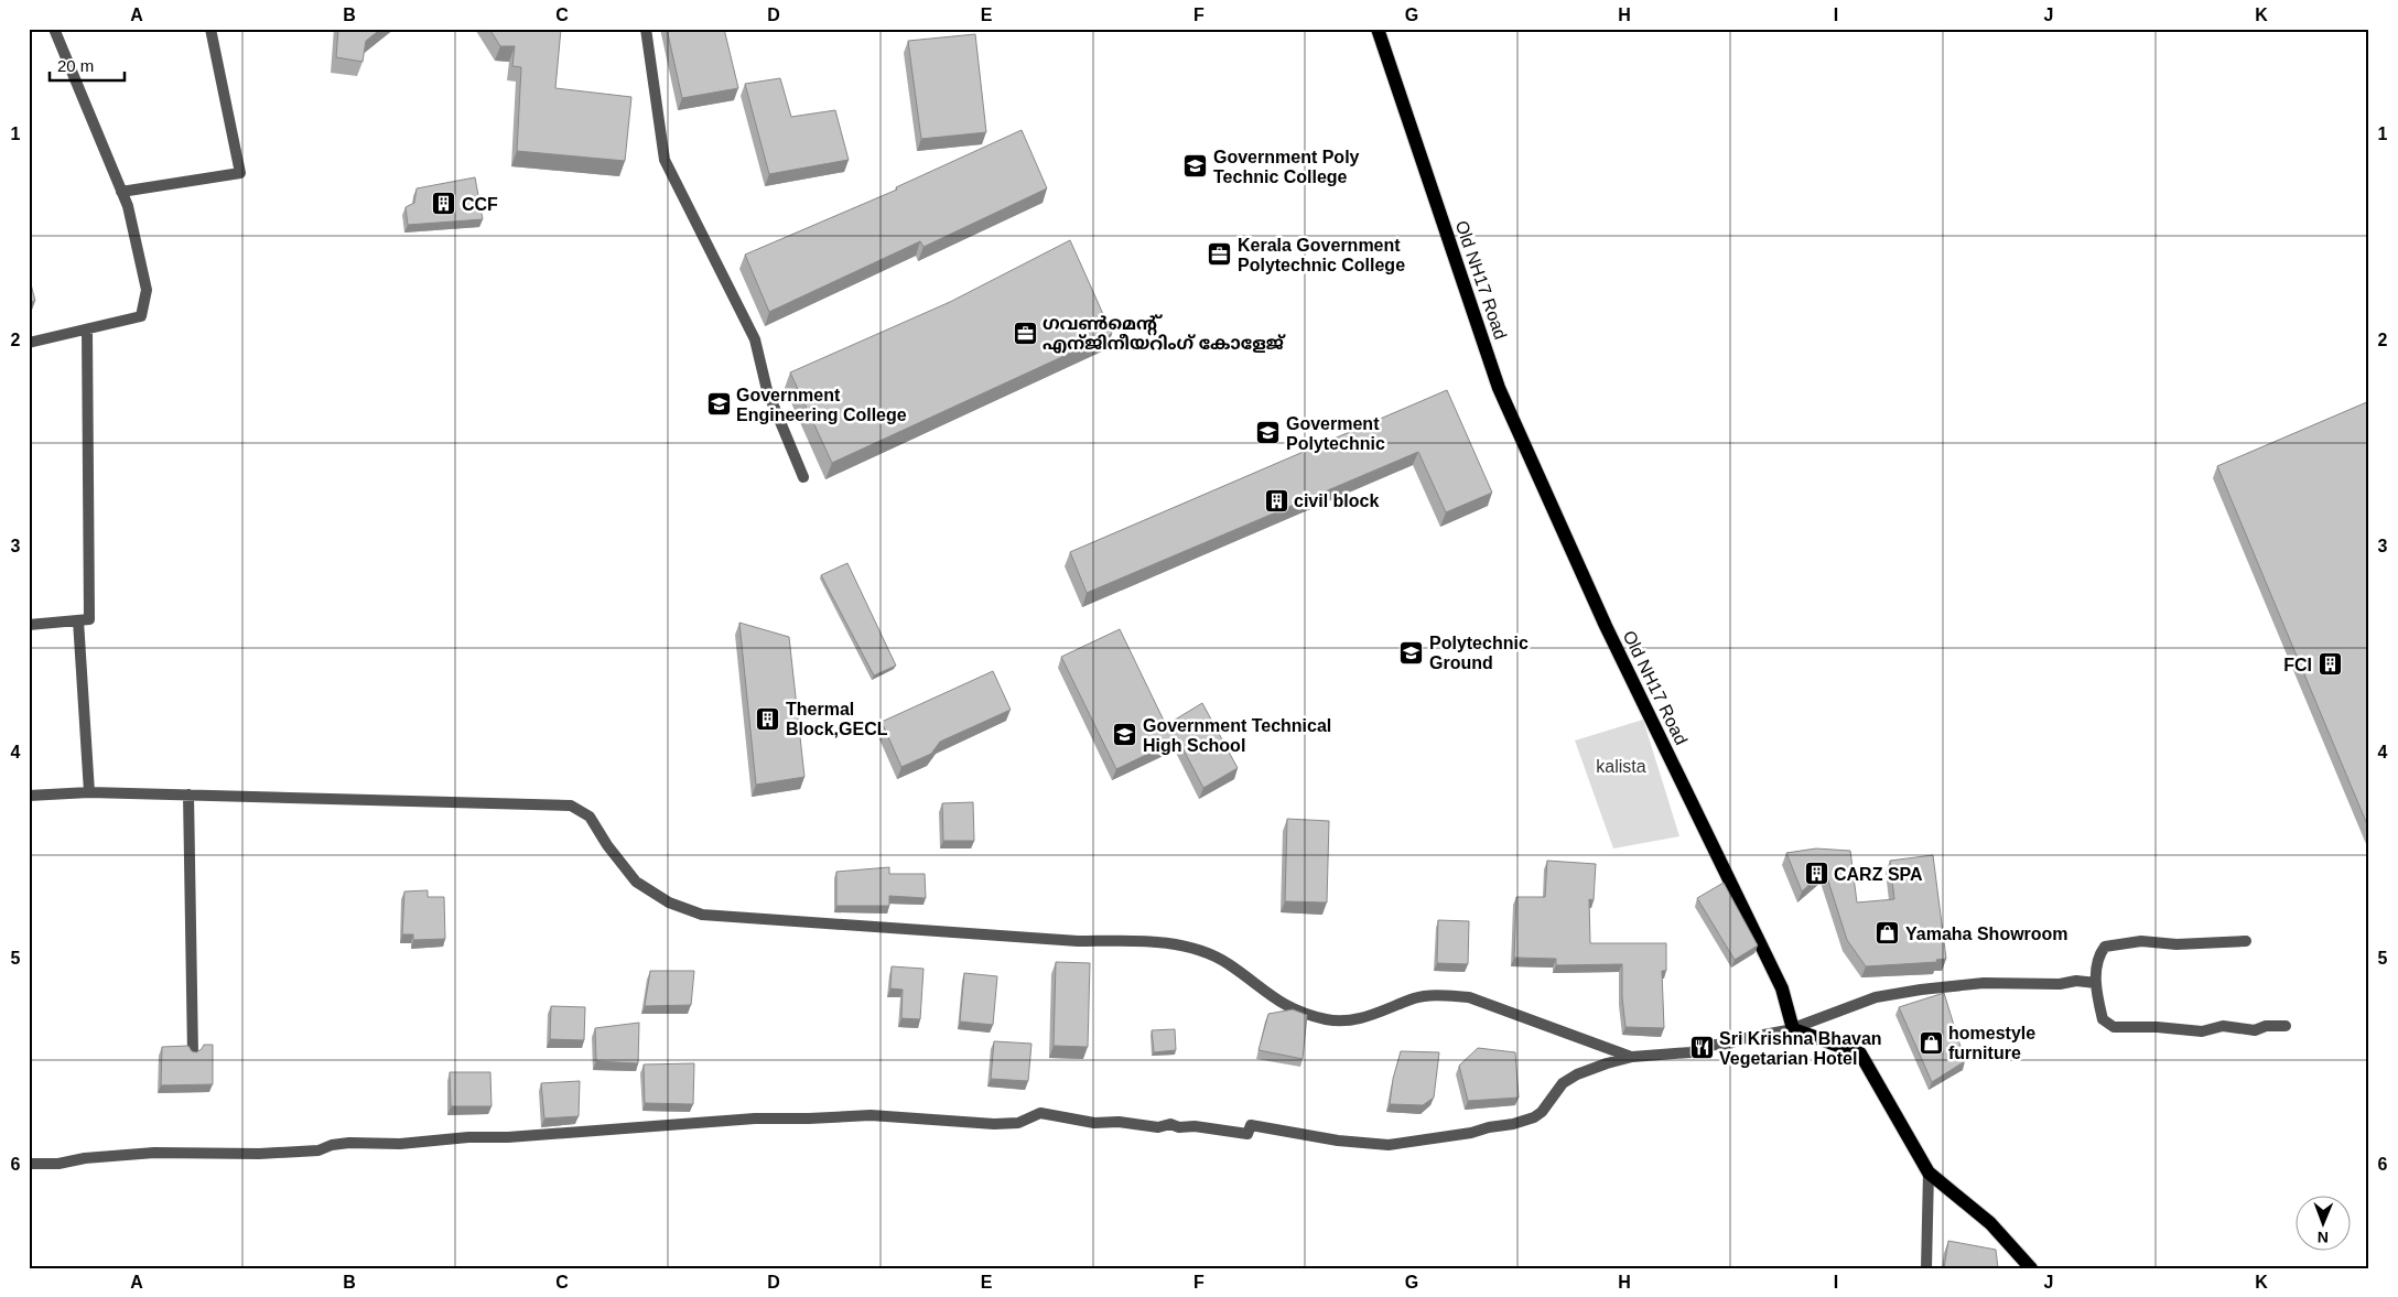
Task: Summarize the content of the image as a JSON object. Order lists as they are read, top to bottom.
{
  "streets": {
    "main road": ["Old NH17 Road"]
  },
  "parks": ["kalista"],
  "places": {
    "school or university": [
      "Government Poly Technic College",
      "Government Engineering College",
      "Goverment Polytechnic",
      "Polytechnic Ground",
      "Government Technical High School"
    ],
    "building": [
      "CCF",
      "civil block",
      "FCI",
      "Thermal Block,GECL",
      "CARZ SPA"
    ],
    "office": ["Kerala Government Polytechnic College", "ഗവൺമെന്റ് എന്ജിനീയറിംഗ് കോളേജ്"],
    "shop": ["Yamaha Showroom", "homestyle furniture"],
    "restaurant": ["Sri Krishna Bhavan Vegetarian Hotel"]
  },
  "scale_bar": "20 m",
  "north": "bottom",
  "grid": {
    "columns": [
      "A",
      "B",
      "C",
      "D",
      "E",
      "F",
      "G",
      "H",
      "I",
      "J",
      "K"
    ],
    "rows": [
      "1",
      "2",
      "3",
      "4",
      "5",
      "6"
    ]
  }
}
